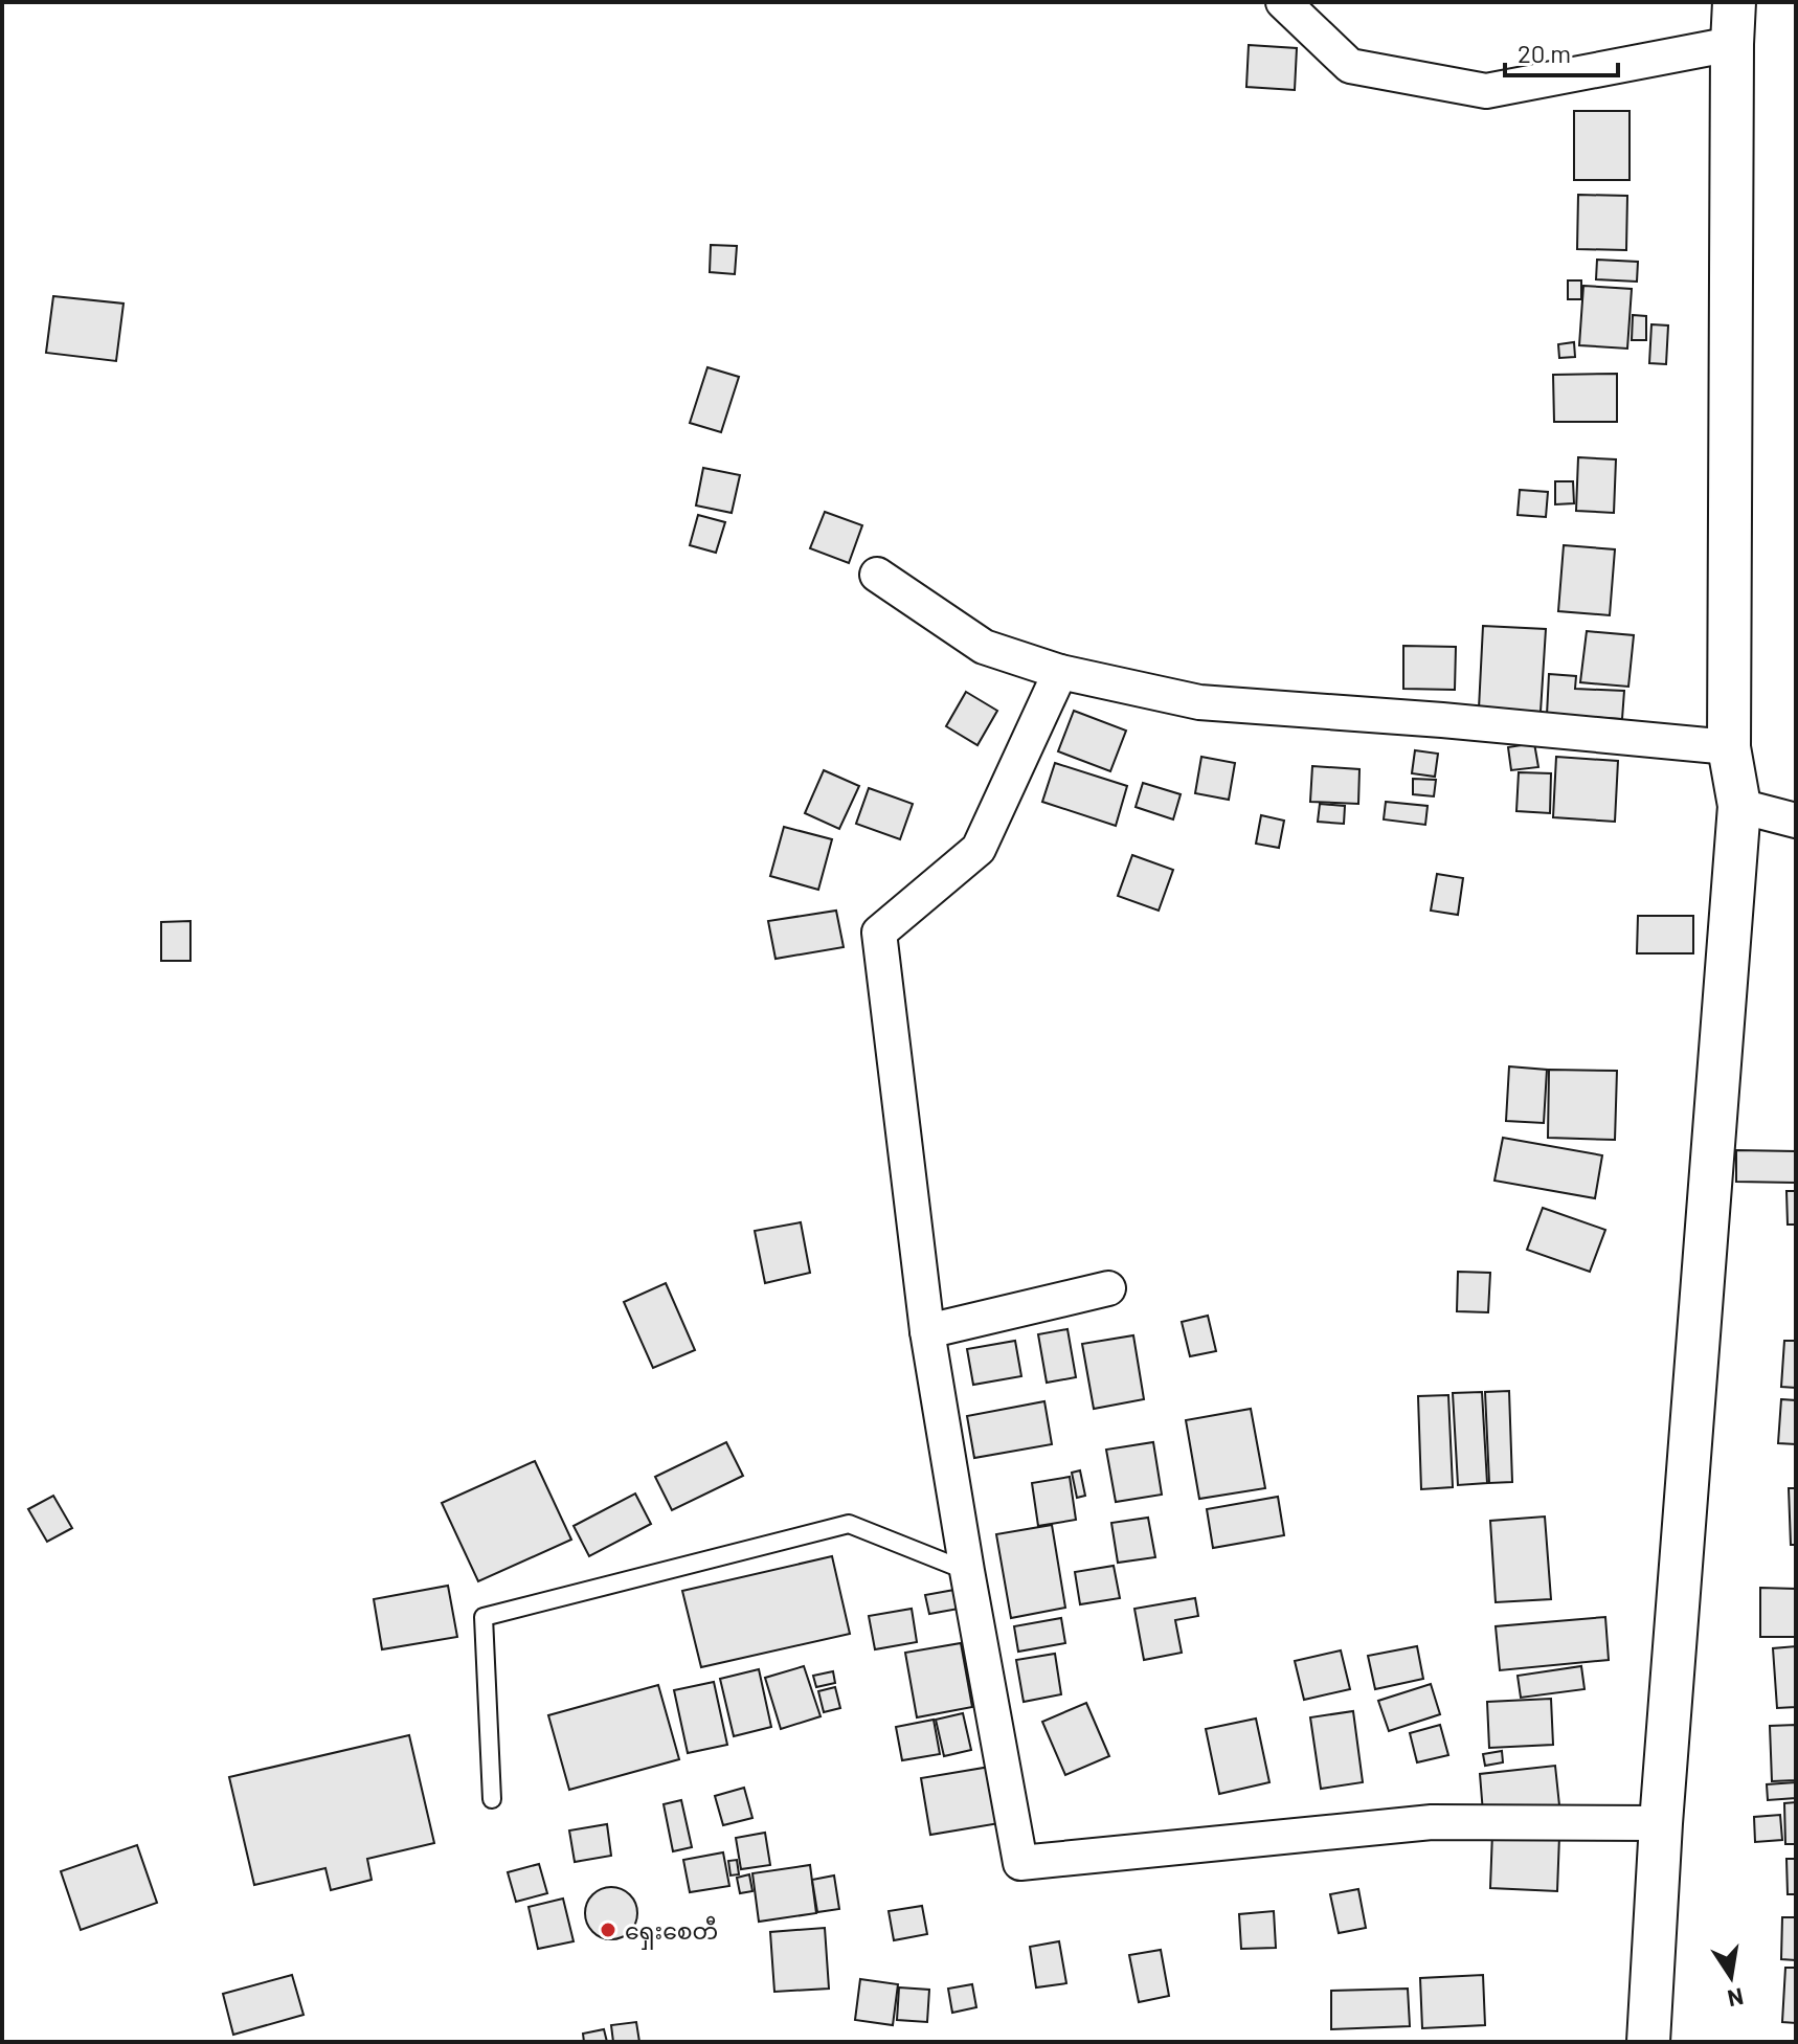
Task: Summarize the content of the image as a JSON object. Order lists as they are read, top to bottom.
{
  "places": ["ရှေးစေတီ"],
  "scale_bar": "20 m",
  "north": "bottom"
}
